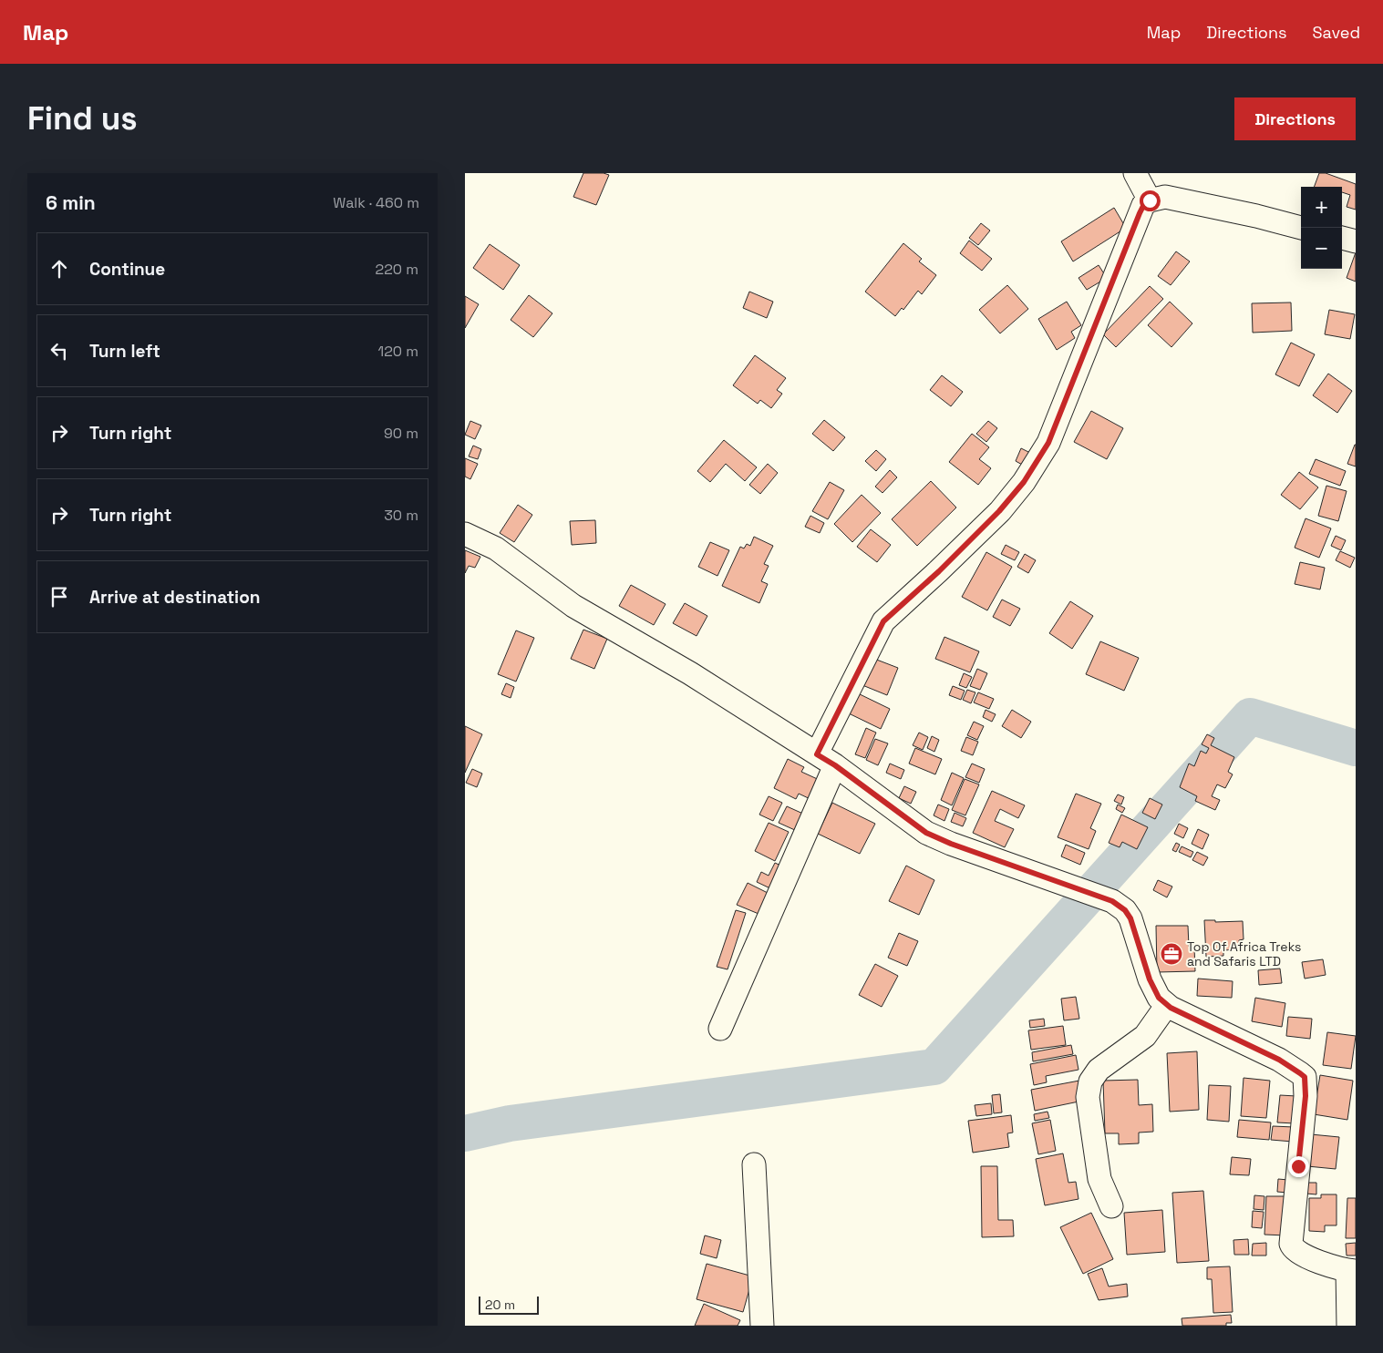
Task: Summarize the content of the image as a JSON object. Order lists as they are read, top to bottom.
{
  "places": {
    "office": ["Top Of Africa Treks and Safaris LTD"]
  },
  "scale_bar": "20 m",
  "page": {
    "header": "Map",
    "nav": ["Map", "Directions", "Saved"],
    "buttons": "Directions",
    "title": "Find us",
    "heading": ["6 min", "Walk · 460 m"],
    "map_buttons": ["+", "−"],
    "list": [
      ["Continue", "220 m"],
      ["Turn left", "120 m"],
      ["Turn right", "90 m"],
      ["Turn right", "30 m"],
      "Arrive at destination"
    ],
    "scale": "20 m"
  }
}
